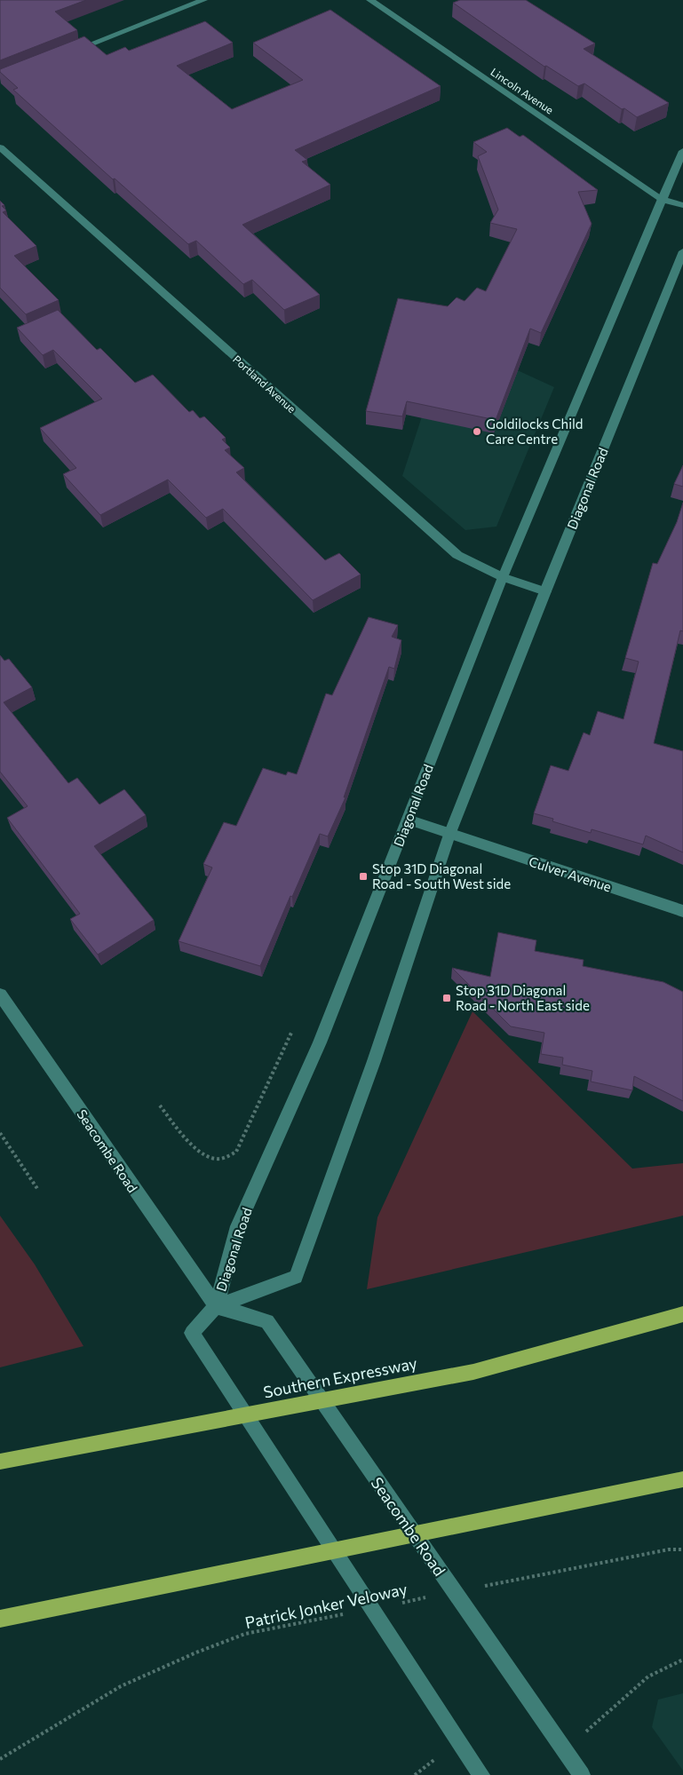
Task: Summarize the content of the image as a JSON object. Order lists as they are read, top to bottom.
{
  "streets": {
    "highway": ["Southern Expressway"],
    "main road": [
      "Lincoln Avenue",
      "Portland Avenue",
      "Diagonal Road",
      "Culver Avenue",
      "Seacombe Road"
    ],
    "path": ["Patrick Jonker Veloway"]
  },
  "crossings": [
    ["Lincoln Avenue", "Diagonal Road"],
    ["Portland Avenue", "Diagonal Road"],
    ["Diagonal Road", "Culver Avenue"],
    ["Diagonal Road", "Seacombe Road"]
  ],
  "places": {
    "other": ["Goldilocks Child Care Centre"],
    "transit": ["Stop 31D Diagonal Road - South West side", "Stop 31D Diagonal Road - North East side"]
  }
}
